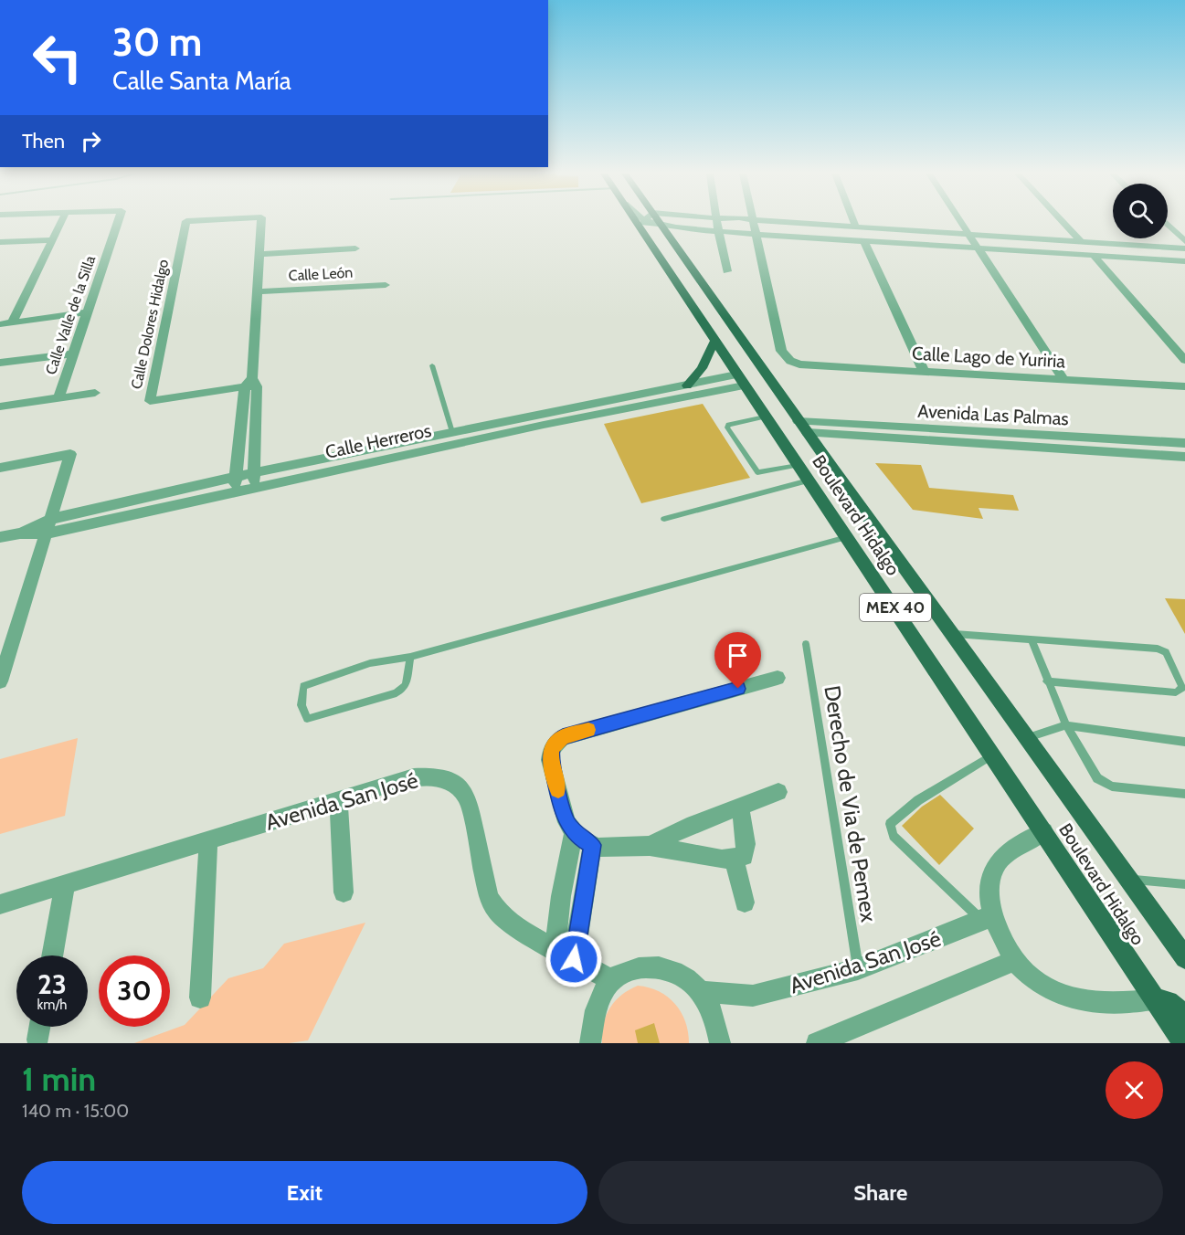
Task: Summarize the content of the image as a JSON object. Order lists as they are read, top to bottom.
{
  "streets": {
    "main road": ["Boulevard Hidalgo", "MEX 40"],
    "street": [
      "Calle León",
      "Calle Valle de la Silla",
      "Calle Dolores Hidalgo",
      "Calle Lago de Yuriria",
      "Avenida Las Palmas",
      "Calle Herreros",
      "Avenida San José"
    ],
    "lane": ["Derecho de Via de Pemex"]
  },
  "crossings": [
    ["Avenida Las Palmas", "Boulevard Hidalgo"],
    ["Calle Herreros", "Boulevard Hidalgo"],
    ["Avenida San José", "Derecho de Via de Pemex"]
  ],
  "page": {
    "turn": ["30 m", "Calle Santa María"],
    "then": "Then",
    "speed": "23 km/h",
    "limit": "30",
    "heading": ["1 min", "140 m · 15:00"],
    "buttons": ["Exit", "Share"]
  }
}
